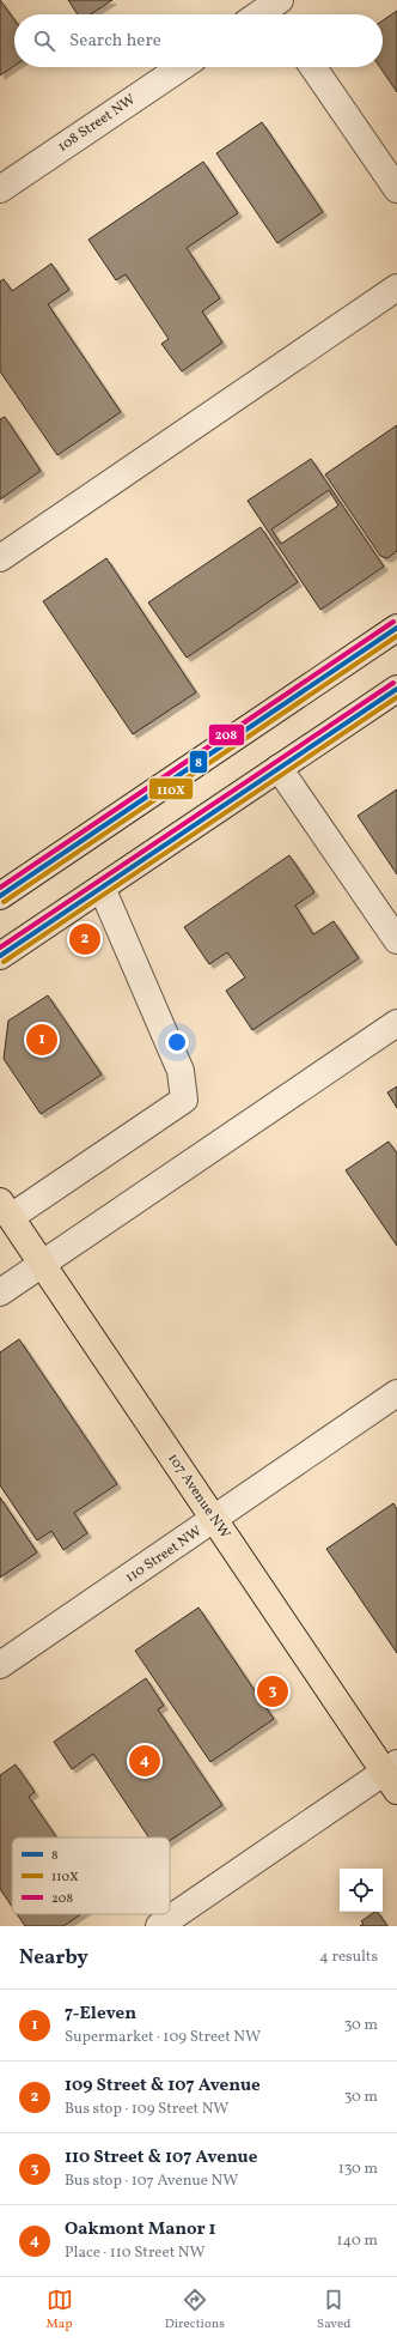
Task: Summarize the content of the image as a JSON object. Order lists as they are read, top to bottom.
{
  "streets": {
    "main road": ["107 Avenue NW"],
    "street": ["108 Street NW", "110 Street NW"]
  },
  "crossings": [
    ["107 Avenue NW", "110 Street NW"]
  ],
  "lines": ["transit line 208", "transit line 8", "transit line 110X"],
  "legend": ["8", "110X", "208"],
  "page": {
    "search": "Search here",
    "pins": [
      "2",
      "1",
      "3",
      "4"
    ],
    "heading": ["Nearby", "4 results"],
    "list": [
      {
        "mark": "1",
        "name": "7-Eleven",
        "note": "Supermarket · 109 Street NW",
        "value": "30 m"
      },
      {
        "mark": "2",
        "name": "109 Street & 107 Avenue",
        "note": "Bus stop · 109 Street NW",
        "value": "30 m"
      },
      {
        "mark": "3",
        "name": "110 Street & 107 Avenue",
        "note": "Bus stop · 107 Avenue NW",
        "value": "130 m"
      },
      {
        "mark": "4",
        "name": "Oakmont Manor 1",
        "note": "Place · 110 Street NW",
        "value": "140 m"
      }
    ],
    "nav": ["Map", "Directions", "Saved"]
  }
}
